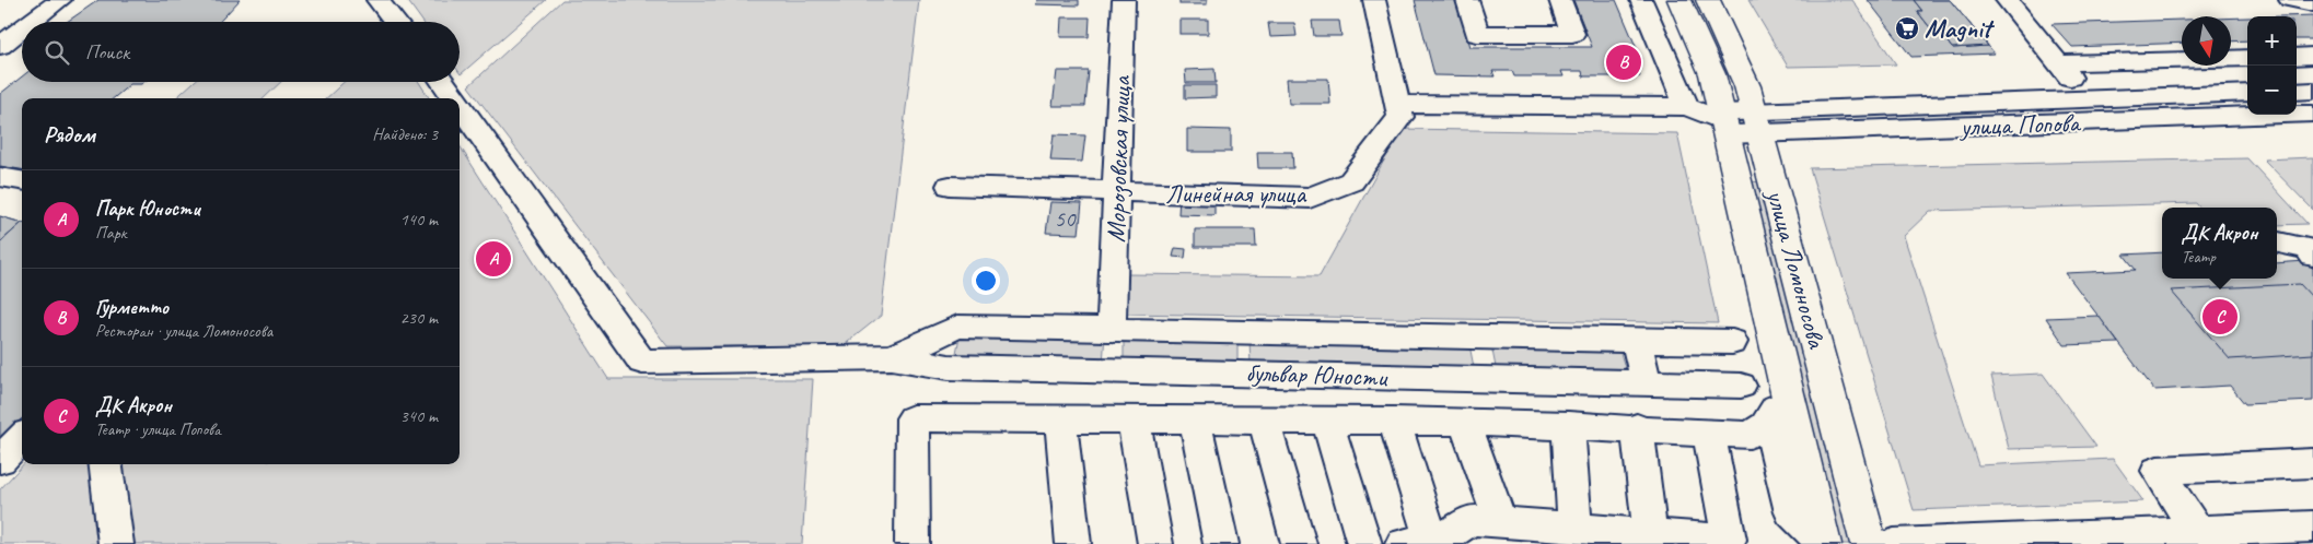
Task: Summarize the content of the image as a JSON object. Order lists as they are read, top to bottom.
{
  "streets": {
    "main road": ["улица Ломоносова"],
    "street": [
      "улица Попова",
      "Морозовская улица",
      "Линейная улица",
      "бульвар Юности"
    ]
  },
  "crossings": [
    ["улица Попова", "улица Ломоносова"],
    ["Морозовская улица", "Линейная улица"]
  ],
  "places": {
    "supermarket": ["Magnit"]
  },
  "house_numbers": ["50"],
  "north": "bottom",
  "page": {
    "map_buttons": ["+", "−"],
    "search": "Поиск",
    "pins": ["B", "A", "C"],
    "heading": ["Рядом", "Найдено: 3"],
    "list": [
      {
        "mark": "A",
        "name": "Парк Юности",
        "note": "Парк",
        "value": "140 m"
      },
      {
        "mark": "B",
        "name": "Гурметто",
        "note": "Ресторан · улица Ломоносова",
        "value": "230 m"
      },
      {
        "mark": "C",
        "name": "ДК Акрон",
        "note": "Театр · улица Попова",
        "value": "340 m"
      }
    ],
    "popup": ["ДК Акрон", "Театр"]
  }
}
